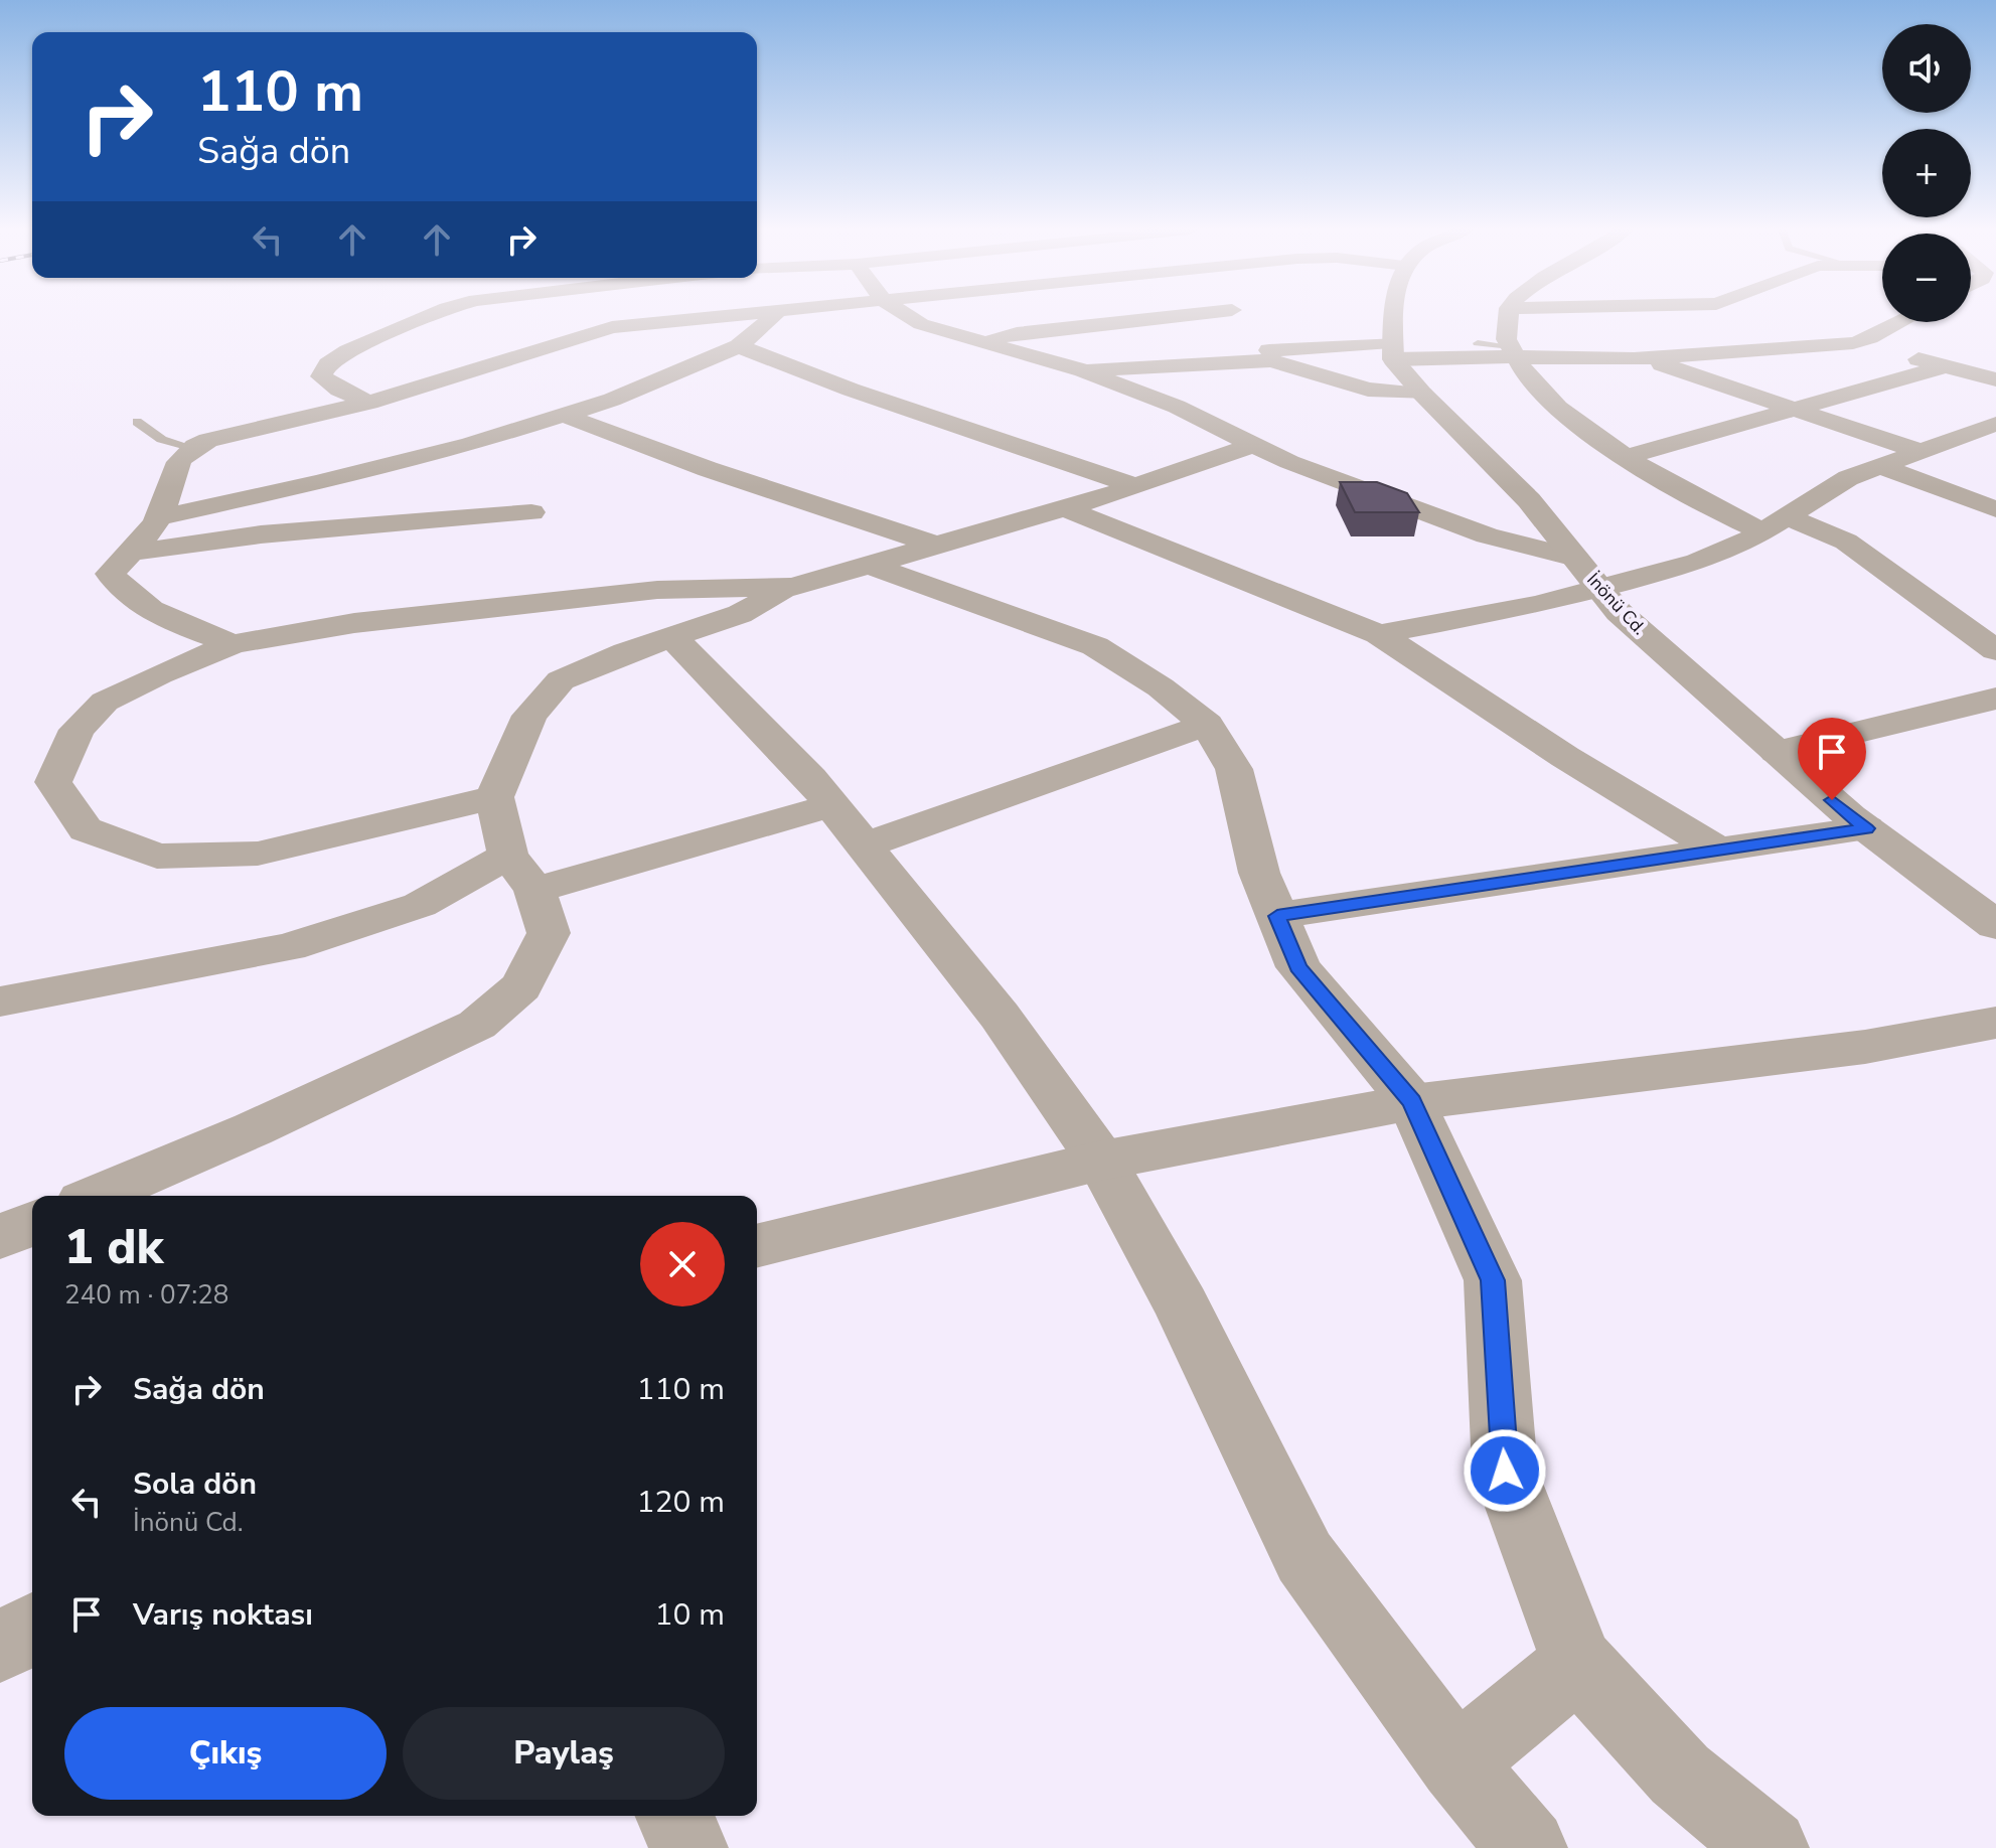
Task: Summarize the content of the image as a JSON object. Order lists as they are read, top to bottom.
{
  "streets": {
    "street": ["İnönü Cd."]
  },
  "page": {
    "map_buttons": ["+", "−"],
    "turn": ["110 m", "Sağa dön"],
    "heading": ["1 dk", "240 m · 07:28"],
    "list": [
      {
        "name": "Sağa dön",
        "value": "110 m"
      },
      {
        "name": "Sola dön",
        "note": "İnönü Cd.",
        "value": "120 m"
      },
      {
        "name": "Varış noktası",
        "value": "10 m"
      }
    ],
    "buttons": ["Çıkış", "Paylaş"]
  }
}
